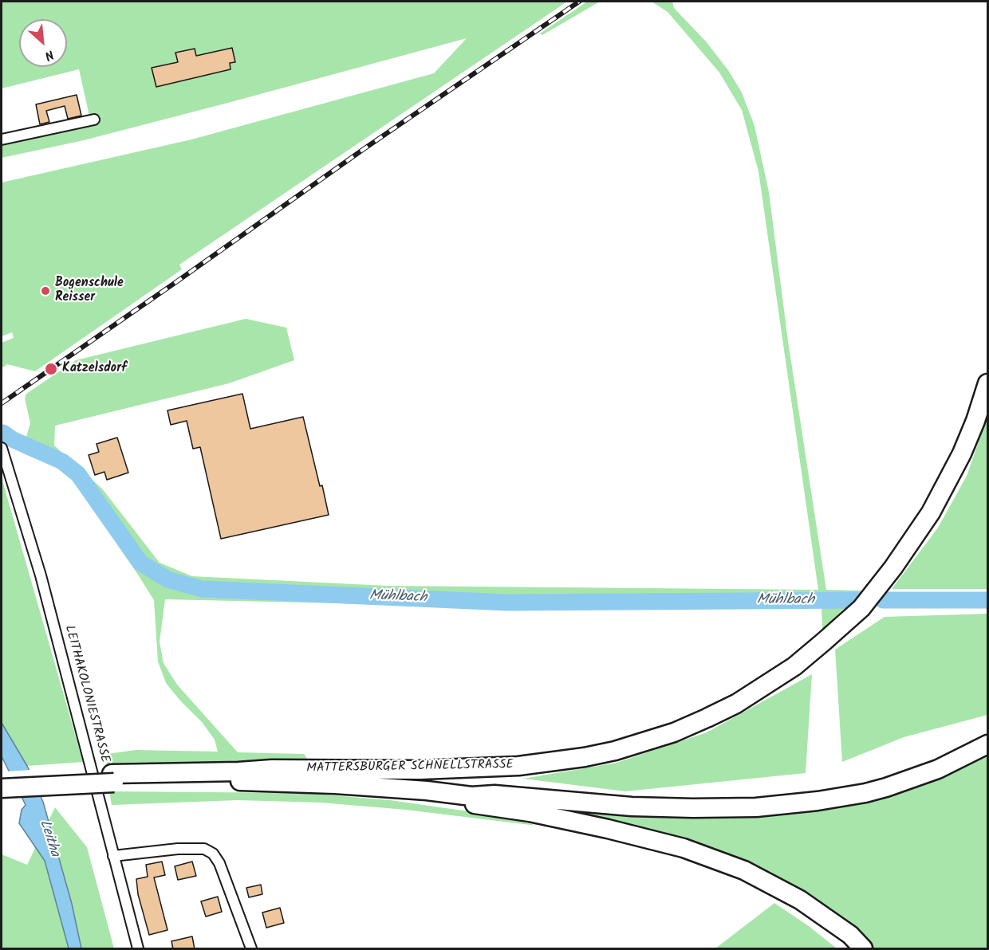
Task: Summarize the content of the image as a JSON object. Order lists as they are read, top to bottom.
{
  "streets": {
    "highway": ["MATTERSBURGER SCHNELLSTRASSE"],
    "street": ["LEITHAKOLONIESTRASSE"]
  },
  "water": ["Mühlbach", "Leitha"],
  "places": ["Bogenschule Reisser", "Katzelsdorf"],
  "north": "bottom right"
}
